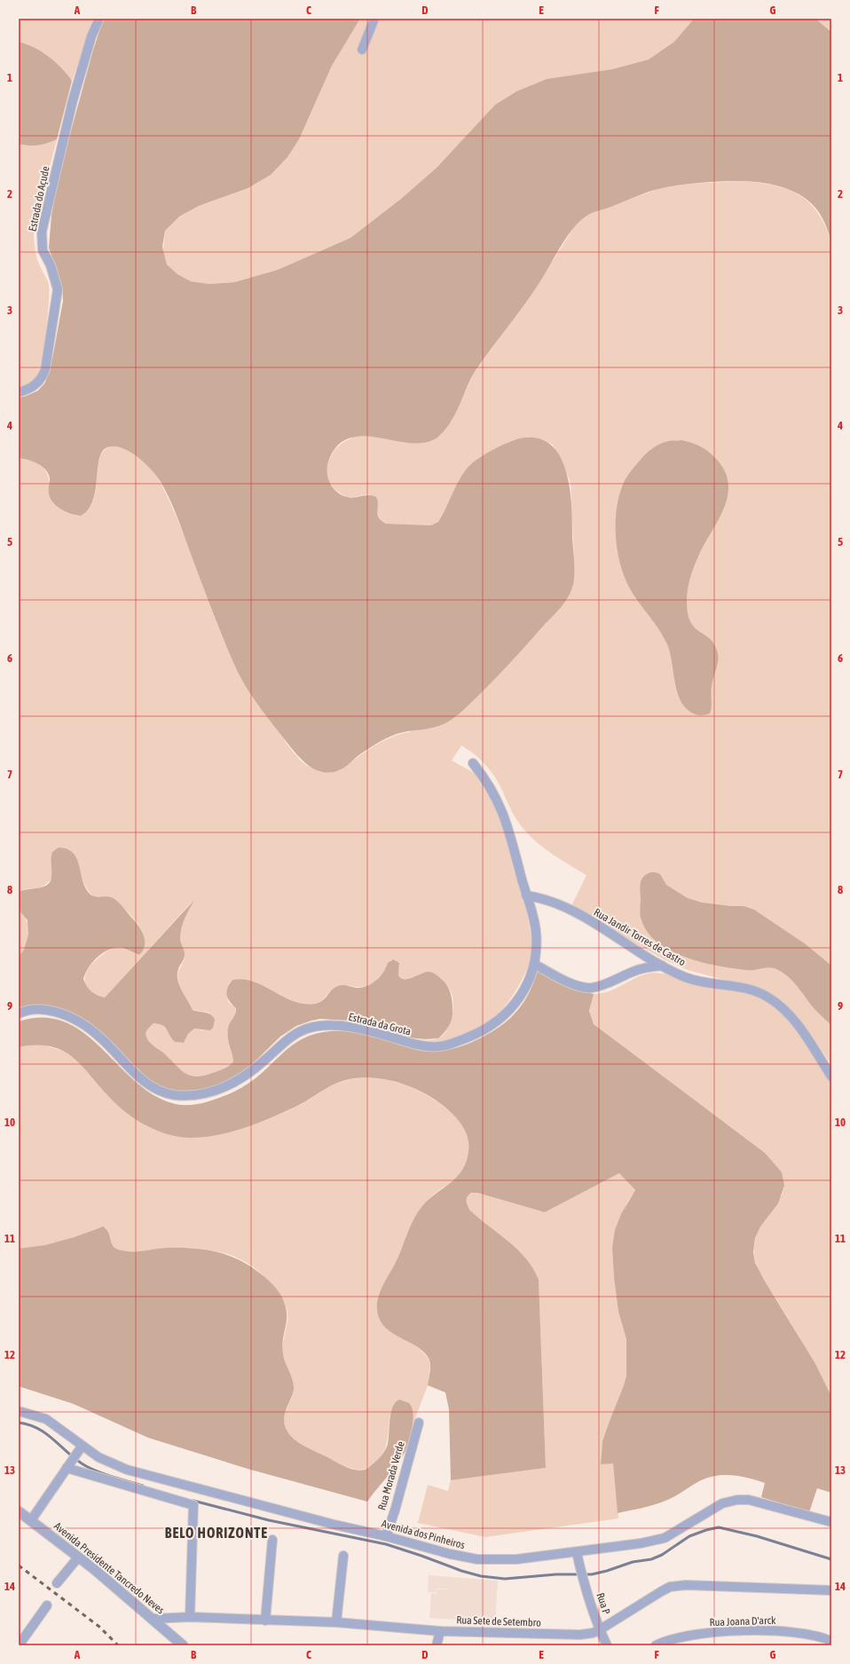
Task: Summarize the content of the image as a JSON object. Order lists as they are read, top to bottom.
{
  "streets": {
    "street": [
      "Estrada do Açude",
      "Rua Jandir Torres de Castro",
      "Estrada da Grota",
      "Rua Morada Verde",
      "Avenida dos Pinheiros",
      "Avenida Presidente Tancredo Neves",
      "Rua P",
      "Rua Sete de Setembro",
      "Rua Joana D'arck"
    ]
  },
  "crossings": [
    ["Rua Jandir Torres de Castro", "Estrada da Grota"],
    ["Rua Morada Verde", "Avenida dos Pinheiros"],
    ["Avenida dos Pinheiros", "Rua P"],
    ["Avenida Presidente Tancredo Neves", "Rua Sete de Setembro"],
    ["Rua P", "Rua Sete de Setembro"]
  ],
  "districts": ["BELO HORIZONTE"],
  "grid": {
    "columns": [
      "A",
      "B",
      "C",
      "D",
      "E",
      "F",
      "G"
    ],
    "rows": [
      "1",
      "2",
      "3",
      "4",
      "5",
      "6",
      "7",
      "8",
      "9",
      "10",
      "11",
      "12",
      "13",
      "14"
    ]
  }
}
